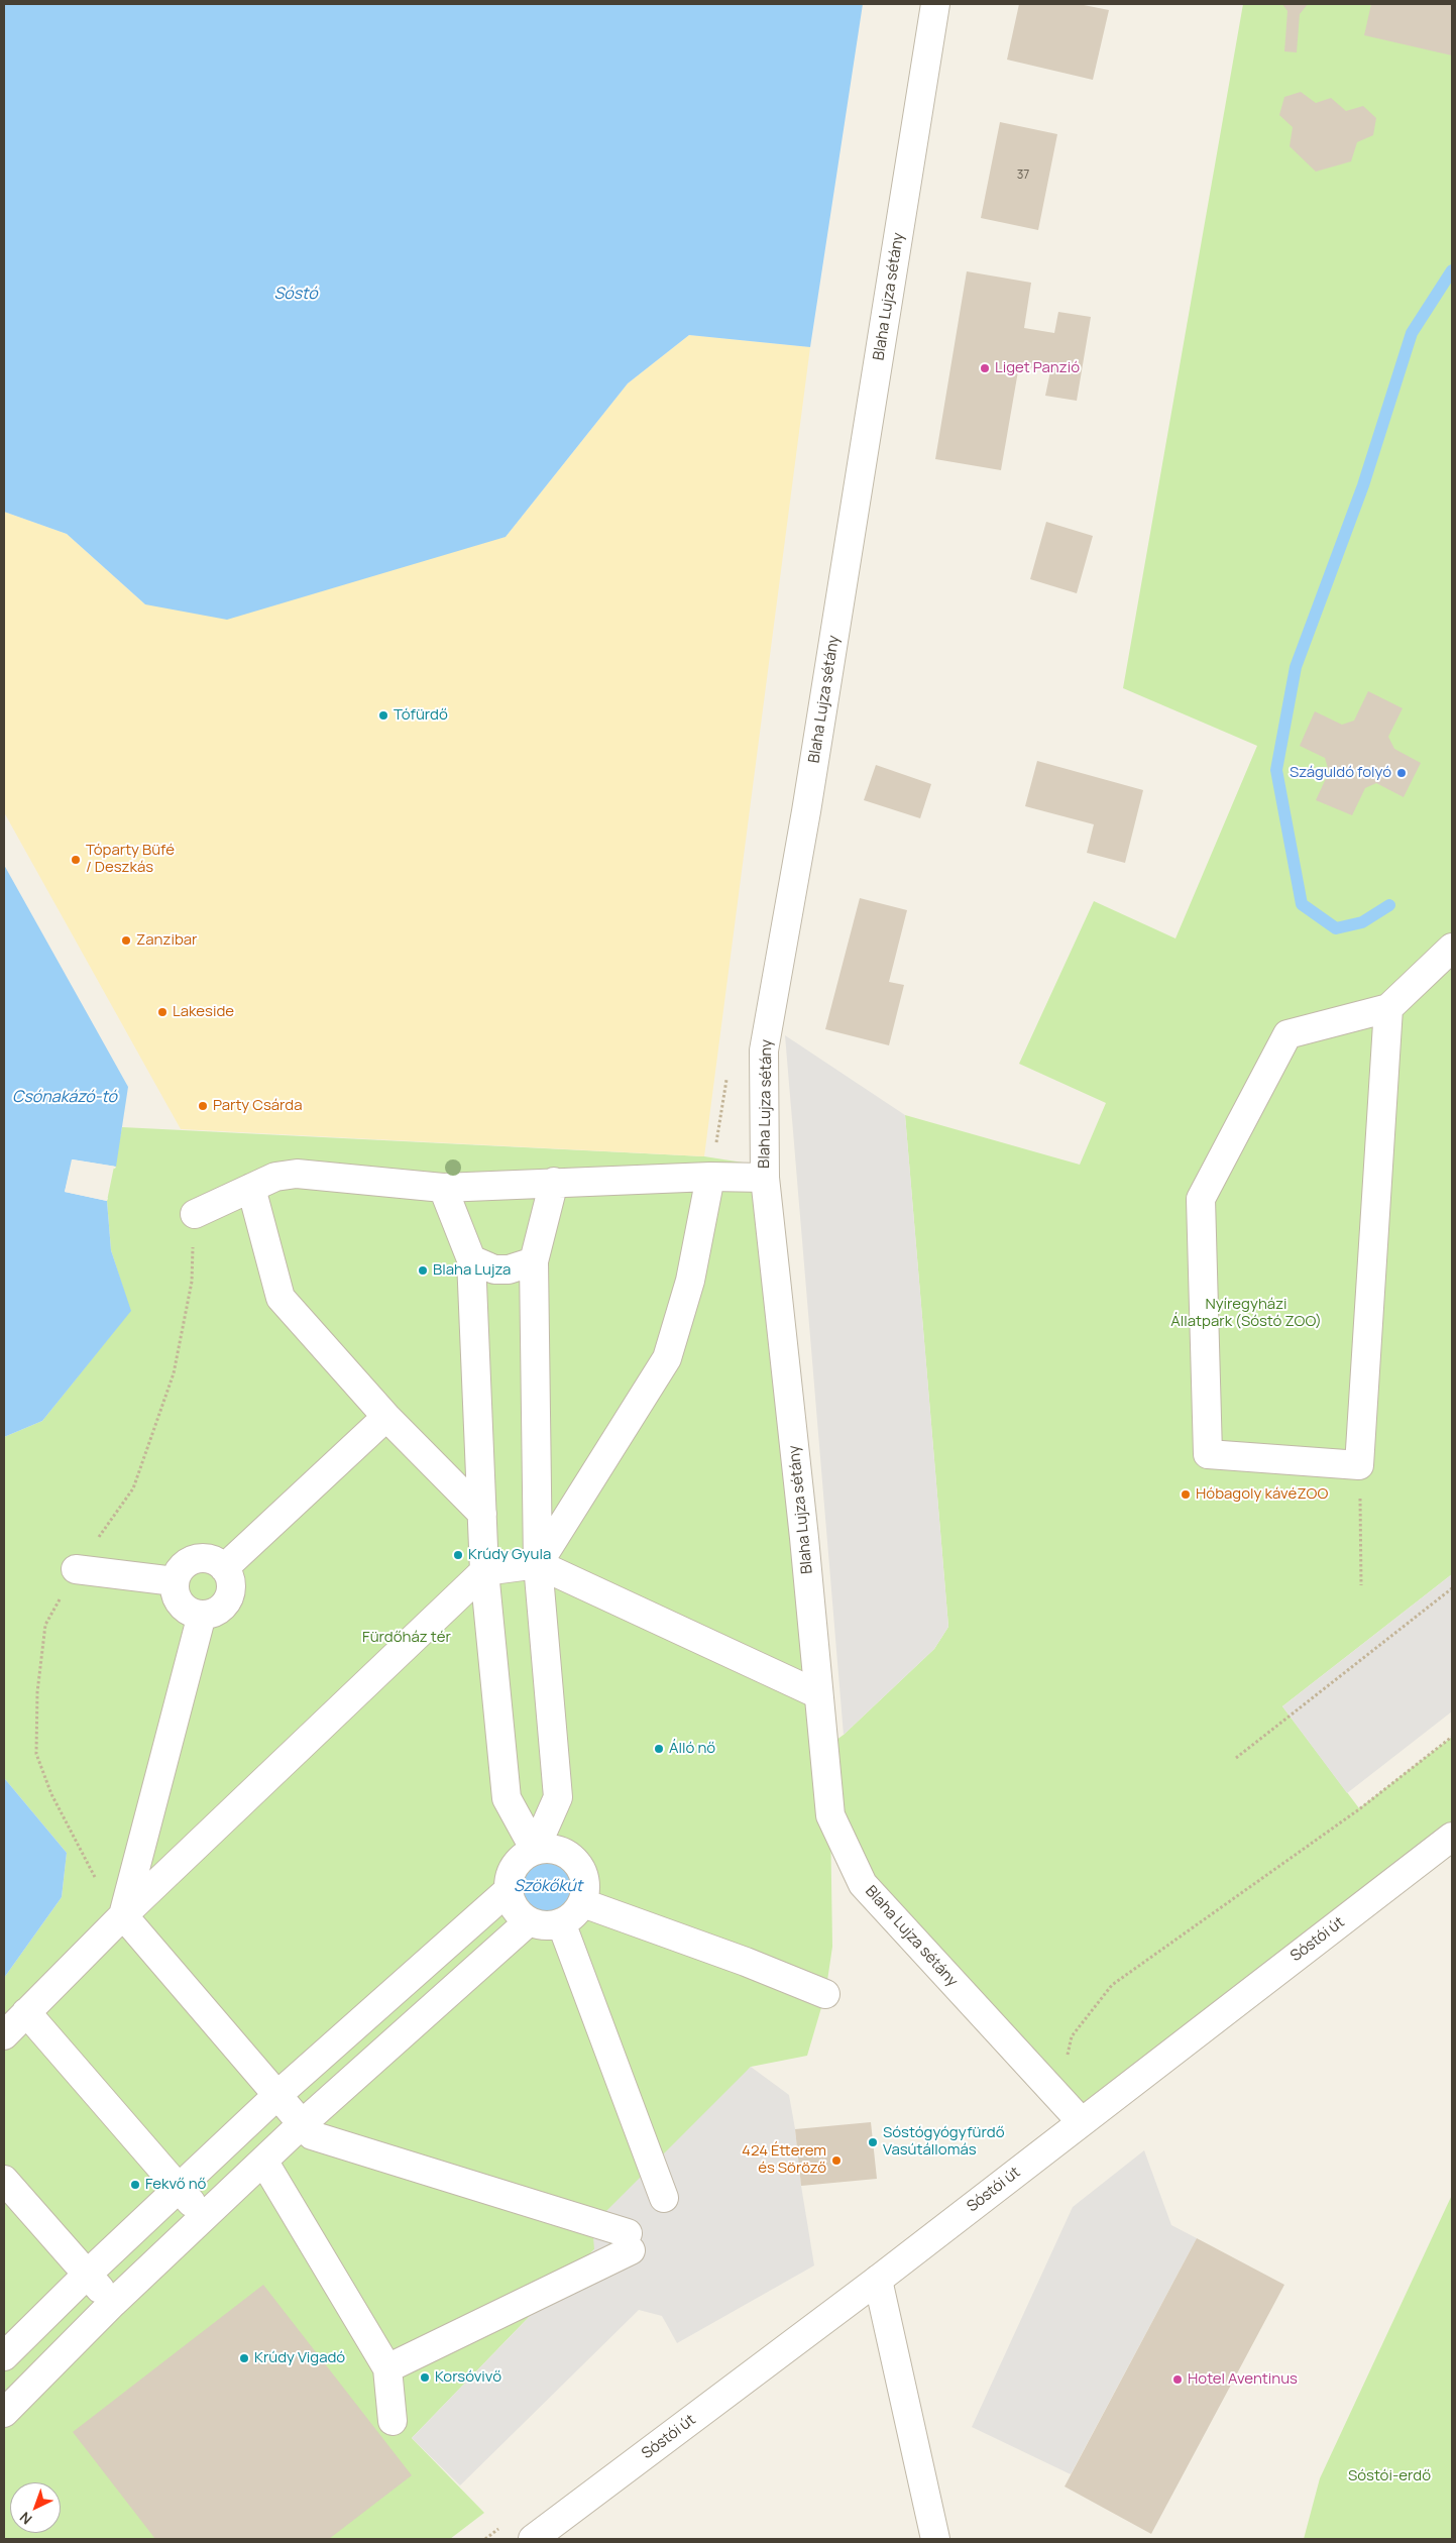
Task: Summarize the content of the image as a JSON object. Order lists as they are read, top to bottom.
{
  "streets": {
    "street": ["Blaha Lujza sétány", "Sóstói út"]
  },
  "crossings": [
    ["Blaha Lujza sétány", "Sóstói út"]
  ],
  "water": ["Sóstó", "Csónakázó-tó", "Szökőkút"],
  "parks": ["Nyíregyházi Állatpark (Sóstó ZOO)", "Fürdőház tér", "Sóstói-erdő"],
  "places": [
    "Liget Panzió",
    "Tófürdő",
    "Száguldó folyó",
    "Tóparty Büfé / Deszkás",
    "Zanzibar",
    "Lakeside",
    "Party Csárda",
    "Blaha Lujza",
    "Hóbagoly kávéZOO",
    "Krúdy Gyula",
    "Álló nő",
    "Sóstógyógyfürdő Vasútállomás",
    "424 Étterem és Söröző",
    "Fekvő nő",
    "Krúdy Vigadó",
    "Korsóvivő",
    "Hotel Aventinus"
  ],
  "house_numbers": ["37"],
  "north": "bottom left"
}
